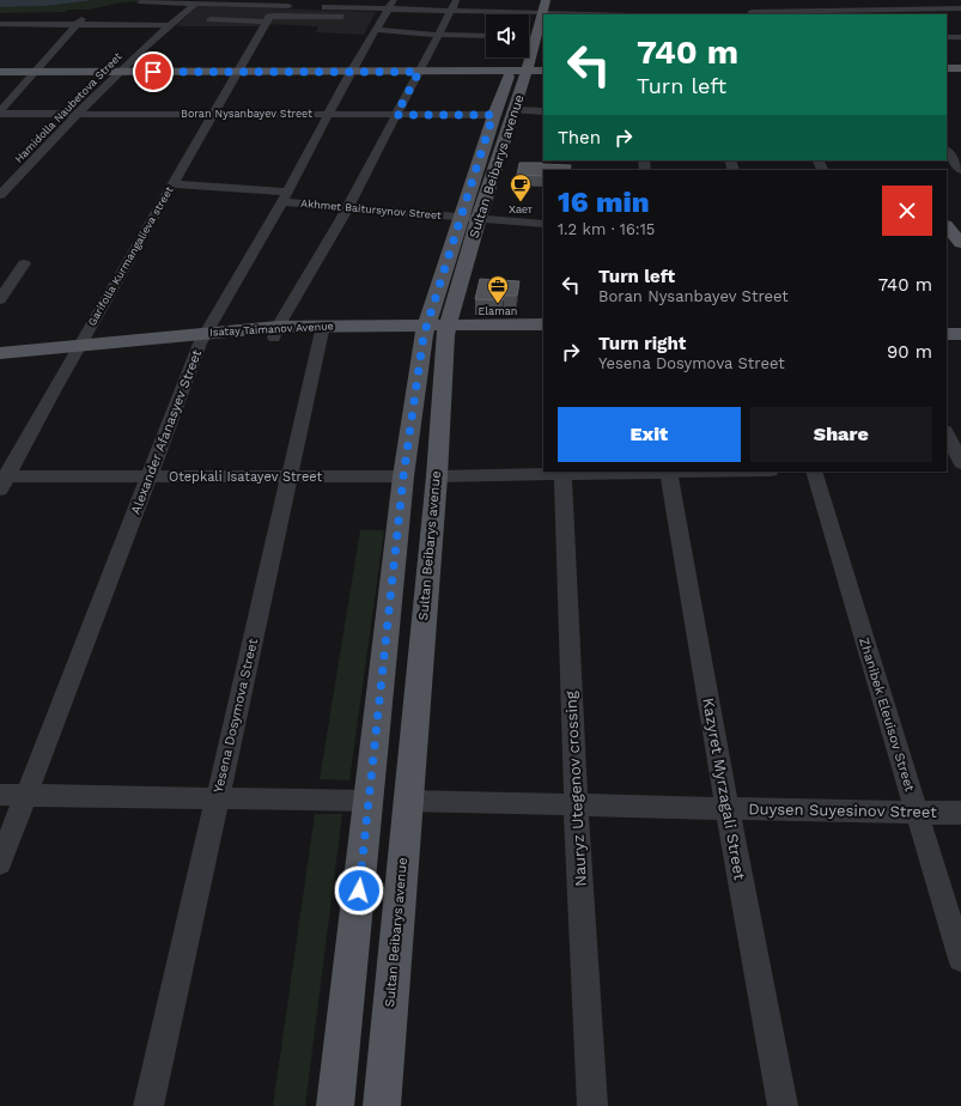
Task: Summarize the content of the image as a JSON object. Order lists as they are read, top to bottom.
{
  "streets": {
    "main road": ["Sultan Beibarys avenue", "Isatay Taimanov Avenue"],
    "street": [
      "Hamidolla Naubetova Street",
      "Boran Nysanbayev Street",
      "Akhmet Baitursynov Street",
      "Garifolla Kurmangalieva street",
      "Alexander Afanasyev Street",
      "Otepkali Isatayev Street",
      "Zhanibek Eleuisov Street",
      "Yesena Dosymova Street",
      "Nauryz Utegenov crossing",
      "Kazyret Myrzagali Street",
      "Duysen Suyesinov Street"
    ]
  },
  "crossings": [
    ["Hamidolla Naubetova Street", "Boran Nysanbayev Street"],
    ["Boran Nysanbayev Street", "Sultan Beibarys avenue"],
    ["Boran Nysanbayev Street", "Garifolla Kurmangalieva street"],
    ["Boran Nysanbayev Street", "Alexander Afanasyev Street"],
    ["Sultan Beibarys avenue", "Akhmet Baitursynov Street"],
    ["Sultan Beibarys avenue", "Isatay Taimanov Avenue"],
    ["Sultan Beibarys avenue", "Otepkali Isatayev Street"],
    ["Sultan Beibarys avenue", "Duysen Suyesinov Street"],
    ["Akhmet Baitursynov Street", "Garifolla Kurmangalieva street"],
    ["Akhmet Baitursynov Street", "Alexander Afanasyev Street"],
    ["Garifolla Kurmangalieva street", "Isatay Taimanov Avenue"],
    ["Garifolla Kurmangalieva street", "Otepkali Isatayev Street"],
    ["Isatay Taimanov Avenue", "Alexander Afanasyev Street"],
    ["Isatay Taimanov Avenue", "Yesena Dosymova Street"],
    ["Alexander Afanasyev Street", "Otepkali Isatayev Street"],
    ["Otepkali Isatayev Street", "Yesena Dosymova Street"],
    ["Zhanibek Eleuisov Street", "Duysen Suyesinov Street"],
    ["Nauryz Utegenov crossing", "Duysen Suyesinov Street"],
    ["Kazyret Myrzagali Street", "Duysen Suyesinov Street"]
  ],
  "places": {
    "cafe": ["Хает"],
    "office": ["Elaman"]
  },
  "page": {
    "turn": ["740 m", "Turn left"],
    "then": "Then",
    "heading": ["16 min", "1.2 km · 16:15"],
    "list": [
      {
        "name": "Turn left",
        "note": "Boran Nysanbayev Street",
        "value": "740 m"
      },
      {
        "name": "Turn right",
        "note": "Yesena Dosymova Street",
        "value": "90 m"
      }
    ],
    "buttons": ["Exit", "Share"]
  }
}
